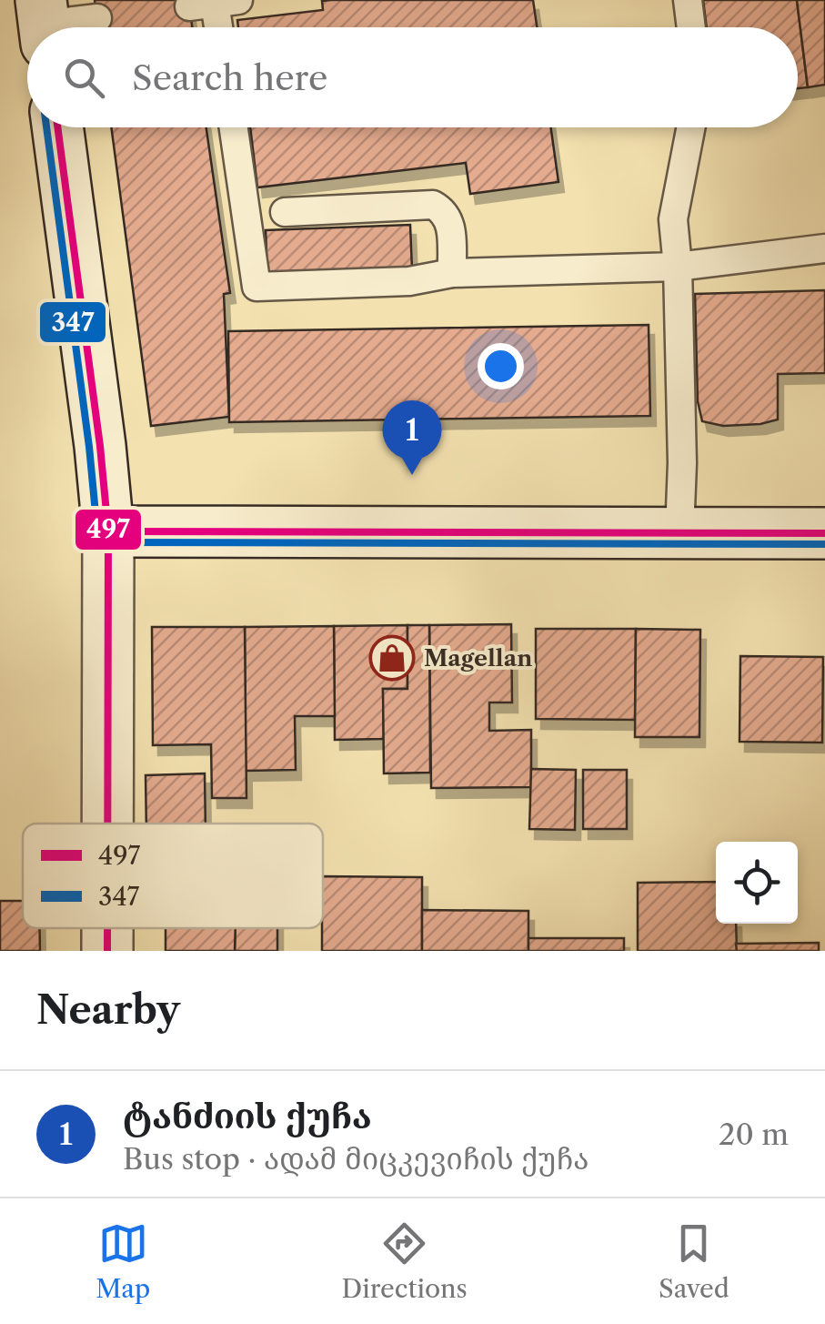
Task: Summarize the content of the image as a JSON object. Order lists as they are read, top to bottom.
{
  "places": {
    "shop": ["Magellan"]
  },
  "lines": ["transit line 497", "transit line 347"],
  "legend": ["497", "347"],
  "page": {
    "search": "Search here",
    "pins": "1",
    "heading": "Nearby",
    "list": [
      {
        "mark": "1",
        "name": "ტანძიის ქუჩა",
        "note": "Bus stop · ადამ მიცკევიჩის ქუჩა",
        "value": "20 m"
      }
    ],
    "nav": ["Map", "Directions", "Saved"]
  }
}
